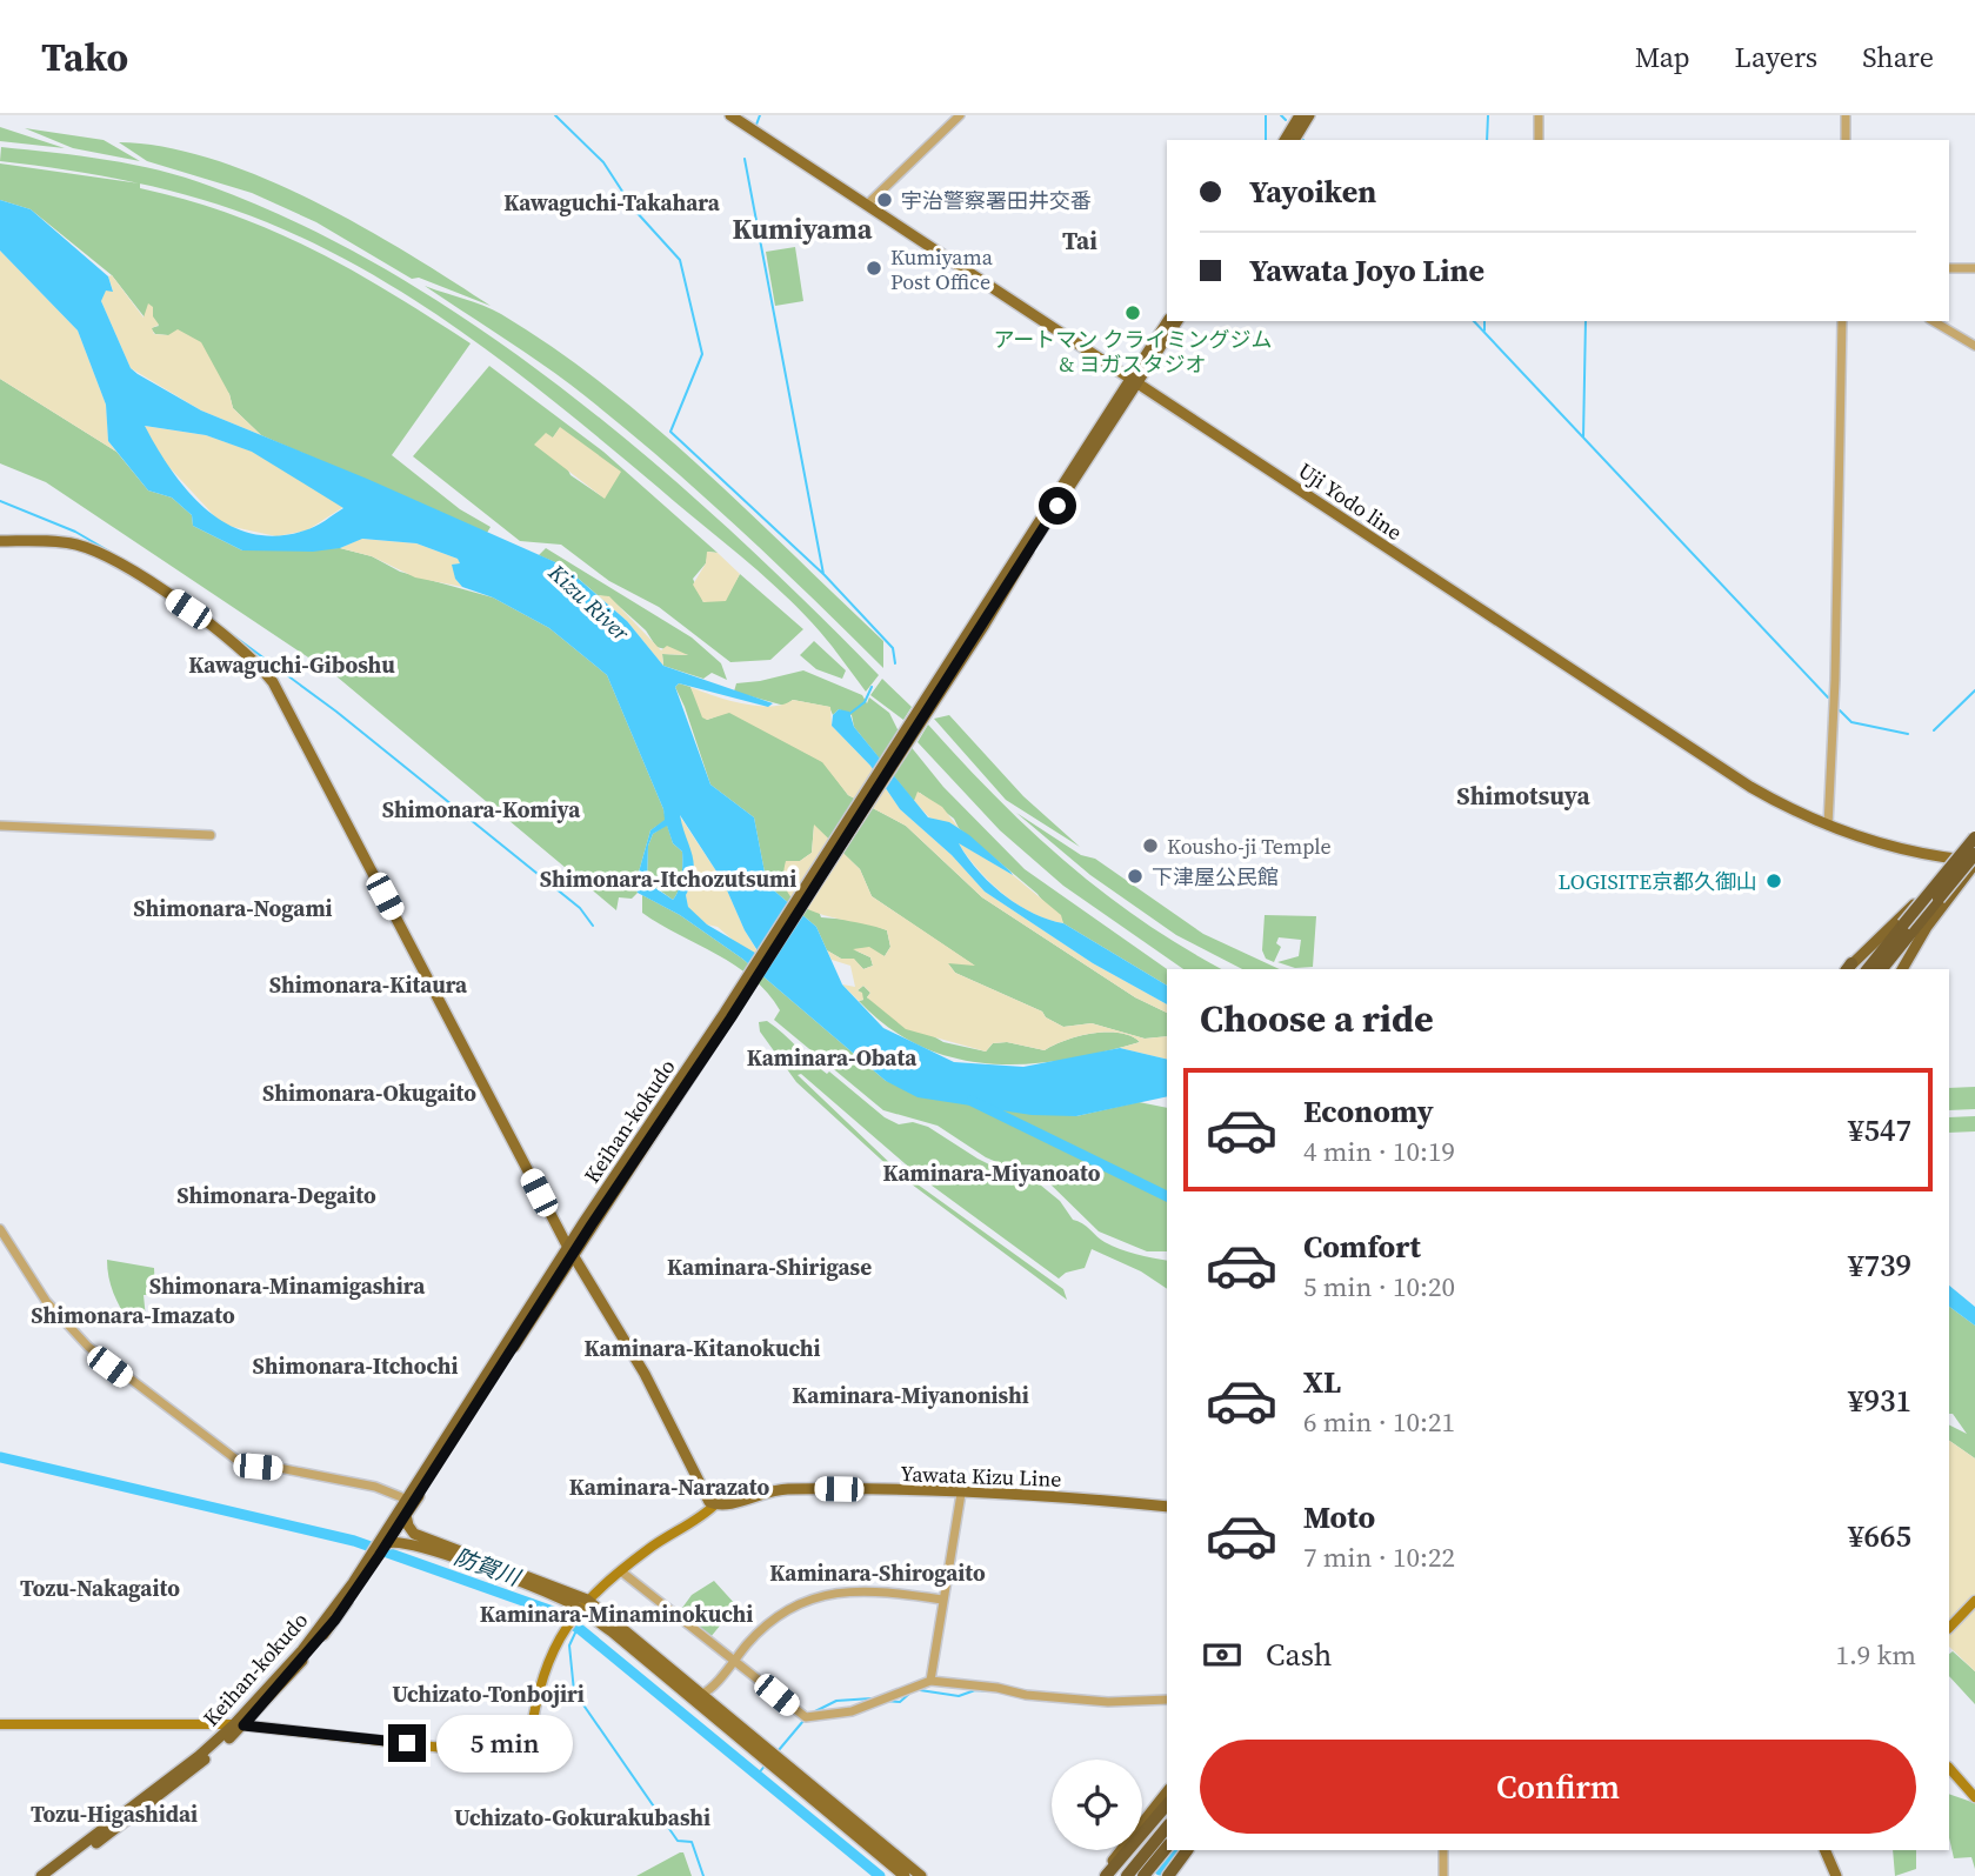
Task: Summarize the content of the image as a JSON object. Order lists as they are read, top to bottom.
{
  "streets": {
    "highway": ["Keihan-kokudo"],
    "main road": ["Uji Yodo line", "Yawata Kizu Line"]
  },
  "crossings": [
    ["Uji Yodo line", "Keihan-kokudo"]
  ],
  "districts": [
    "Kawaguchi-Takahara",
    "Kumiyama",
    "Tai",
    "Kawaguchi-Giboshu",
    "Shimotsuya",
    "Shimonara-Komiya",
    "Shimonara-Itchozutsumi",
    "Shimonara-Nogami",
    "Shimonara-Kitaura",
    "Kaminara-Obata",
    "Shimonara-Okugaito",
    "Kaminara-Miyanoato",
    "Shimonara-Degaito",
    "Kaminara-Shirigase",
    "Shimonara-Minamigashira",
    "Shimonara-Imazato",
    "Kaminara-Kitanokuchi",
    "Shimonara-Itchochi",
    "Kaminara-Miyanonishi",
    "Kaminara-Narazato",
    "Kaminara-Shirogaito",
    "Tozu-Nakagaito",
    "Kaminara-Minaminokuchi",
    "Uchizato-Tonbojiri",
    "Tozu-Higashidai",
    "Uchizato-Gokurakubashi"
  ],
  "water": ["Kizu River", "防賀川"],
  "places": [
    "宇治警察署田井交番",
    "Kumiyama Post Office",
    "アートマン クライミングジム & ヨガスタジオ",
    "Kousho-ji Temple",
    "下津屋公民館",
    "LOGISITE京都久御山"
  ],
  "page": {
    "header": "Tako",
    "nav": ["Map", "Layers", "Share"],
    "banner": ["Yayoiken", "Yawata Joyo Line"],
    "heading": "Choose a ride",
    "list": [
      {
        "name": "Economy",
        "note": "4 min · 10:19",
        "value": "¥547"
      },
      {
        "name": "Comfort",
        "note": "5 min · 10:20",
        "value": "¥739"
      },
      {
        "name": "XL",
        "note": "6 min · 10:21",
        "value": "¥931"
      },
      {
        "name": "Moto",
        "note": "7 min · 10:22",
        "value": "¥665"
      }
    ],
    "pay": ["Cash", "1.9 km"],
    "bubble": "5 min",
    "buttons": "Confirm"
  }
}
